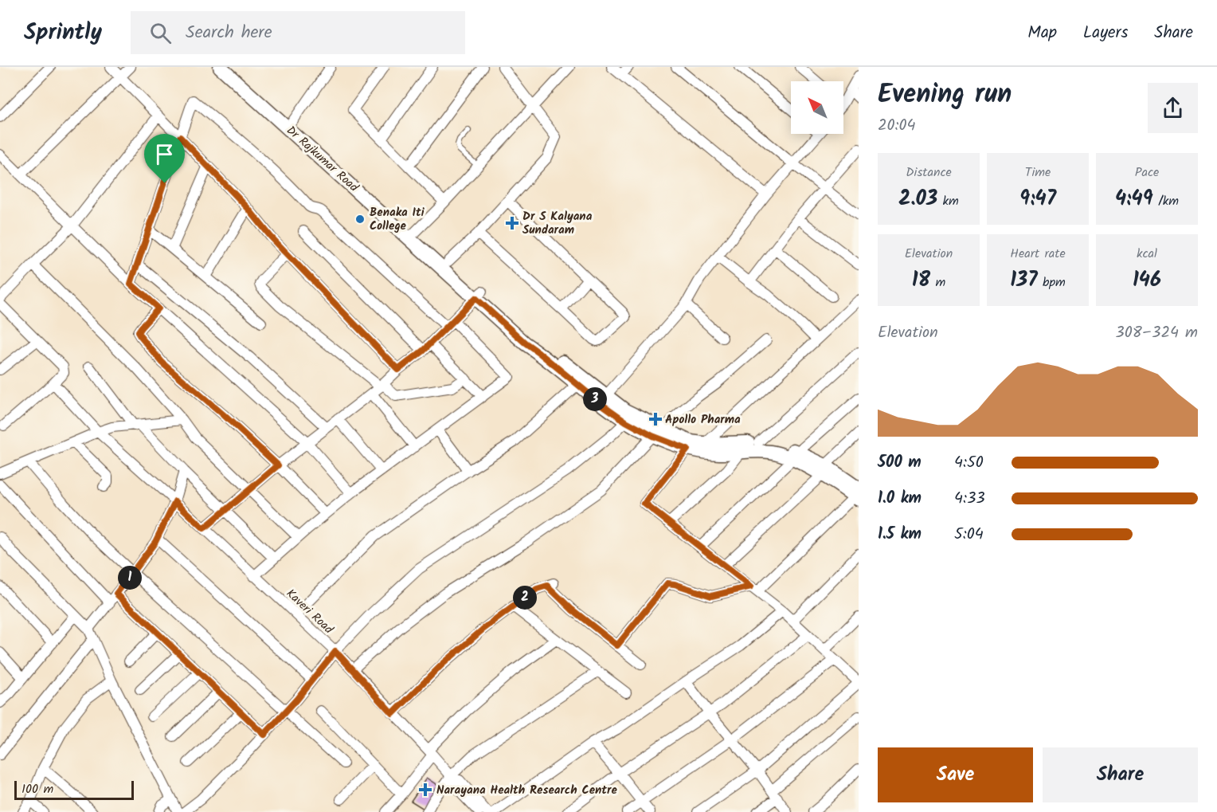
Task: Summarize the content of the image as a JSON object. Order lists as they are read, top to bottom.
{
  "streets": {
    "main road": ["Dr Rajkumar Road"],
    "street": ["Kaveri Road"]
  },
  "places": {
    "other": ["Benaka Iti College"],
    "health": ["Dr S Kalyana Sundaram", "Apollo Pharma", "Narayana Health Research Centre"]
  },
  "scale_bar": "100 m",
  "north": "top left",
  "page": {
    "header": "Sprintly",
    "search": "Search here",
    "nav": ["Map", "Layers", "Share"],
    "heading": ["Evening run", "20:04"],
    "stats": [
      ["Distance", "2.03 km"],
      ["Time", "9:47"],
      ["Pace", "4:49 /km"],
      ["Elevation", "18 m"],
      ["Heart rate", "137 bpm"],
      ["kcal", "146"]
    ],
    "chart": ["Elevation", "308–324 m"],
    "pins": ["3", "1", "2"],
    "list": [
      {
        "name": "500 m",
        "note": "4:50"
      },
      {
        "name": "1.0 km",
        "note": "4:33"
      },
      {
        "name": "1.5 km",
        "note": "5:04"
      }
    ],
    "buttons": ["Save", "Share"],
    "scale": "100 m"
  }
}
